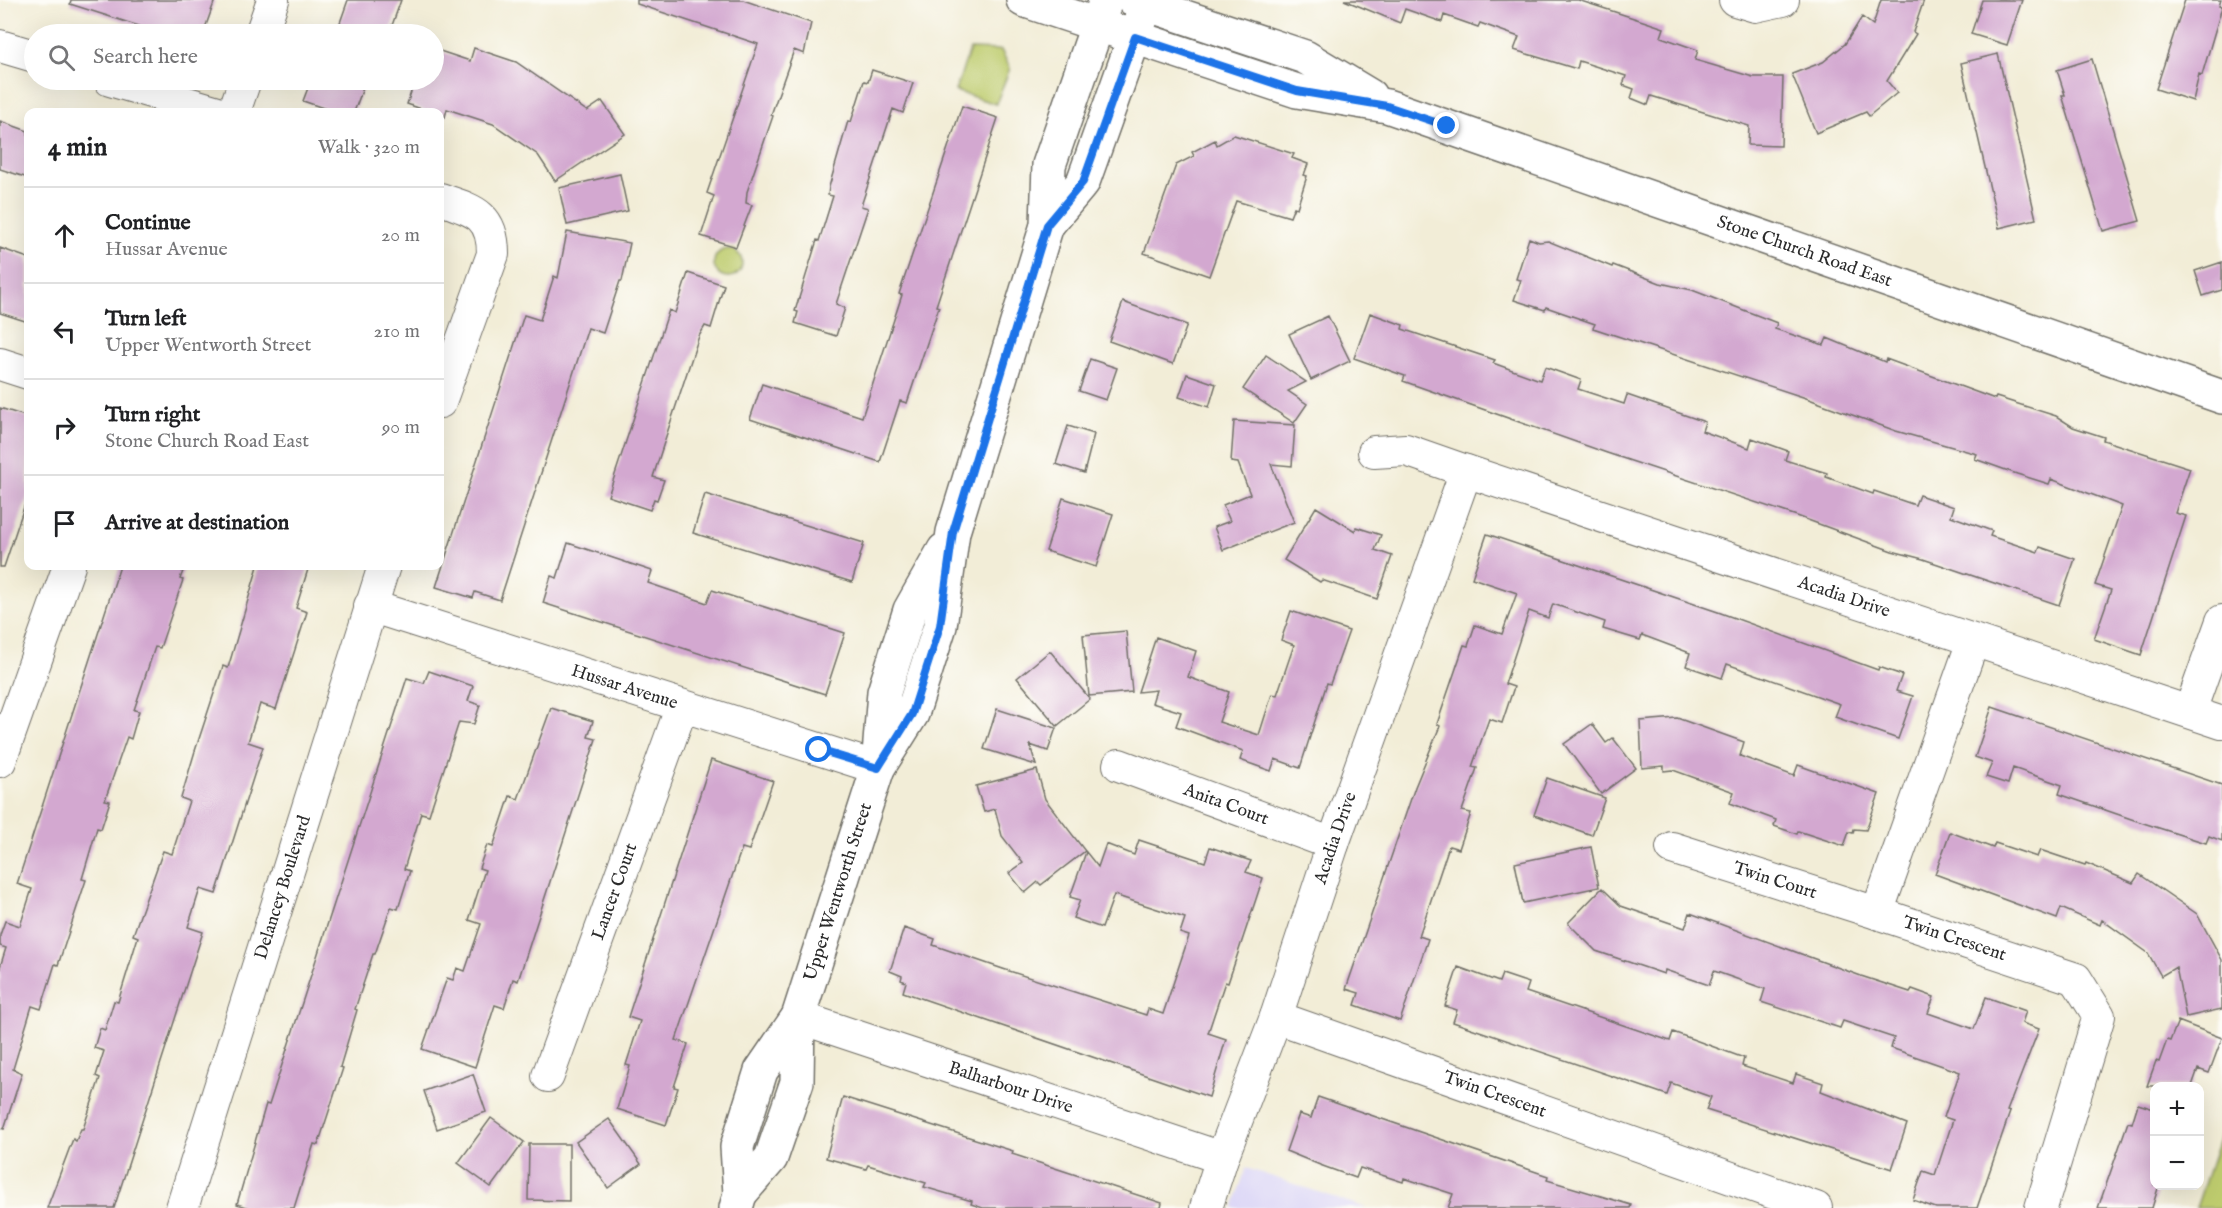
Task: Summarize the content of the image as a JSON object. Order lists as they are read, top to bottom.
{
  "streets": {
    "main road": ["Stone Church Road East", "Upper Wentworth Street"],
    "street": [
      "Acadia Drive",
      "Hussar Avenue",
      "Anita Court",
      "Twin Court",
      "Delancey Boulevard",
      "Lancer Court",
      "Twin Crescent",
      "Balharbour Drive"
    ]
  },
  "crossings": [
    ["Stone Church Road East", "Upper Wentworth Street"],
    ["Acadia Drive", "Anita Court"],
    ["Acadia Drive", "Twin Crescent"],
    ["Acadia Drive", "Balharbour Drive"],
    ["Hussar Avenue", "Delancey Boulevard"],
    ["Hussar Avenue", "Lancer Court"],
    ["Hussar Avenue", "Upper Wentworth Street"],
    ["Twin Court", "Twin Crescent"],
    ["Upper Wentworth Street", "Balharbour Drive"]
  ],
  "page": {
    "search": "Search here",
    "heading": ["4 min", "Walk · 320 m"],
    "list": [
      ["Continue", "Hussar Avenue", "20 m"],
      ["Turn left", "Upper Wentworth Street", "210 m"],
      ["Turn right", "Stone Church Road East", "90 m"],
      "Arrive at destination"
    ],
    "map_buttons": ["+", "−"]
  }
}
